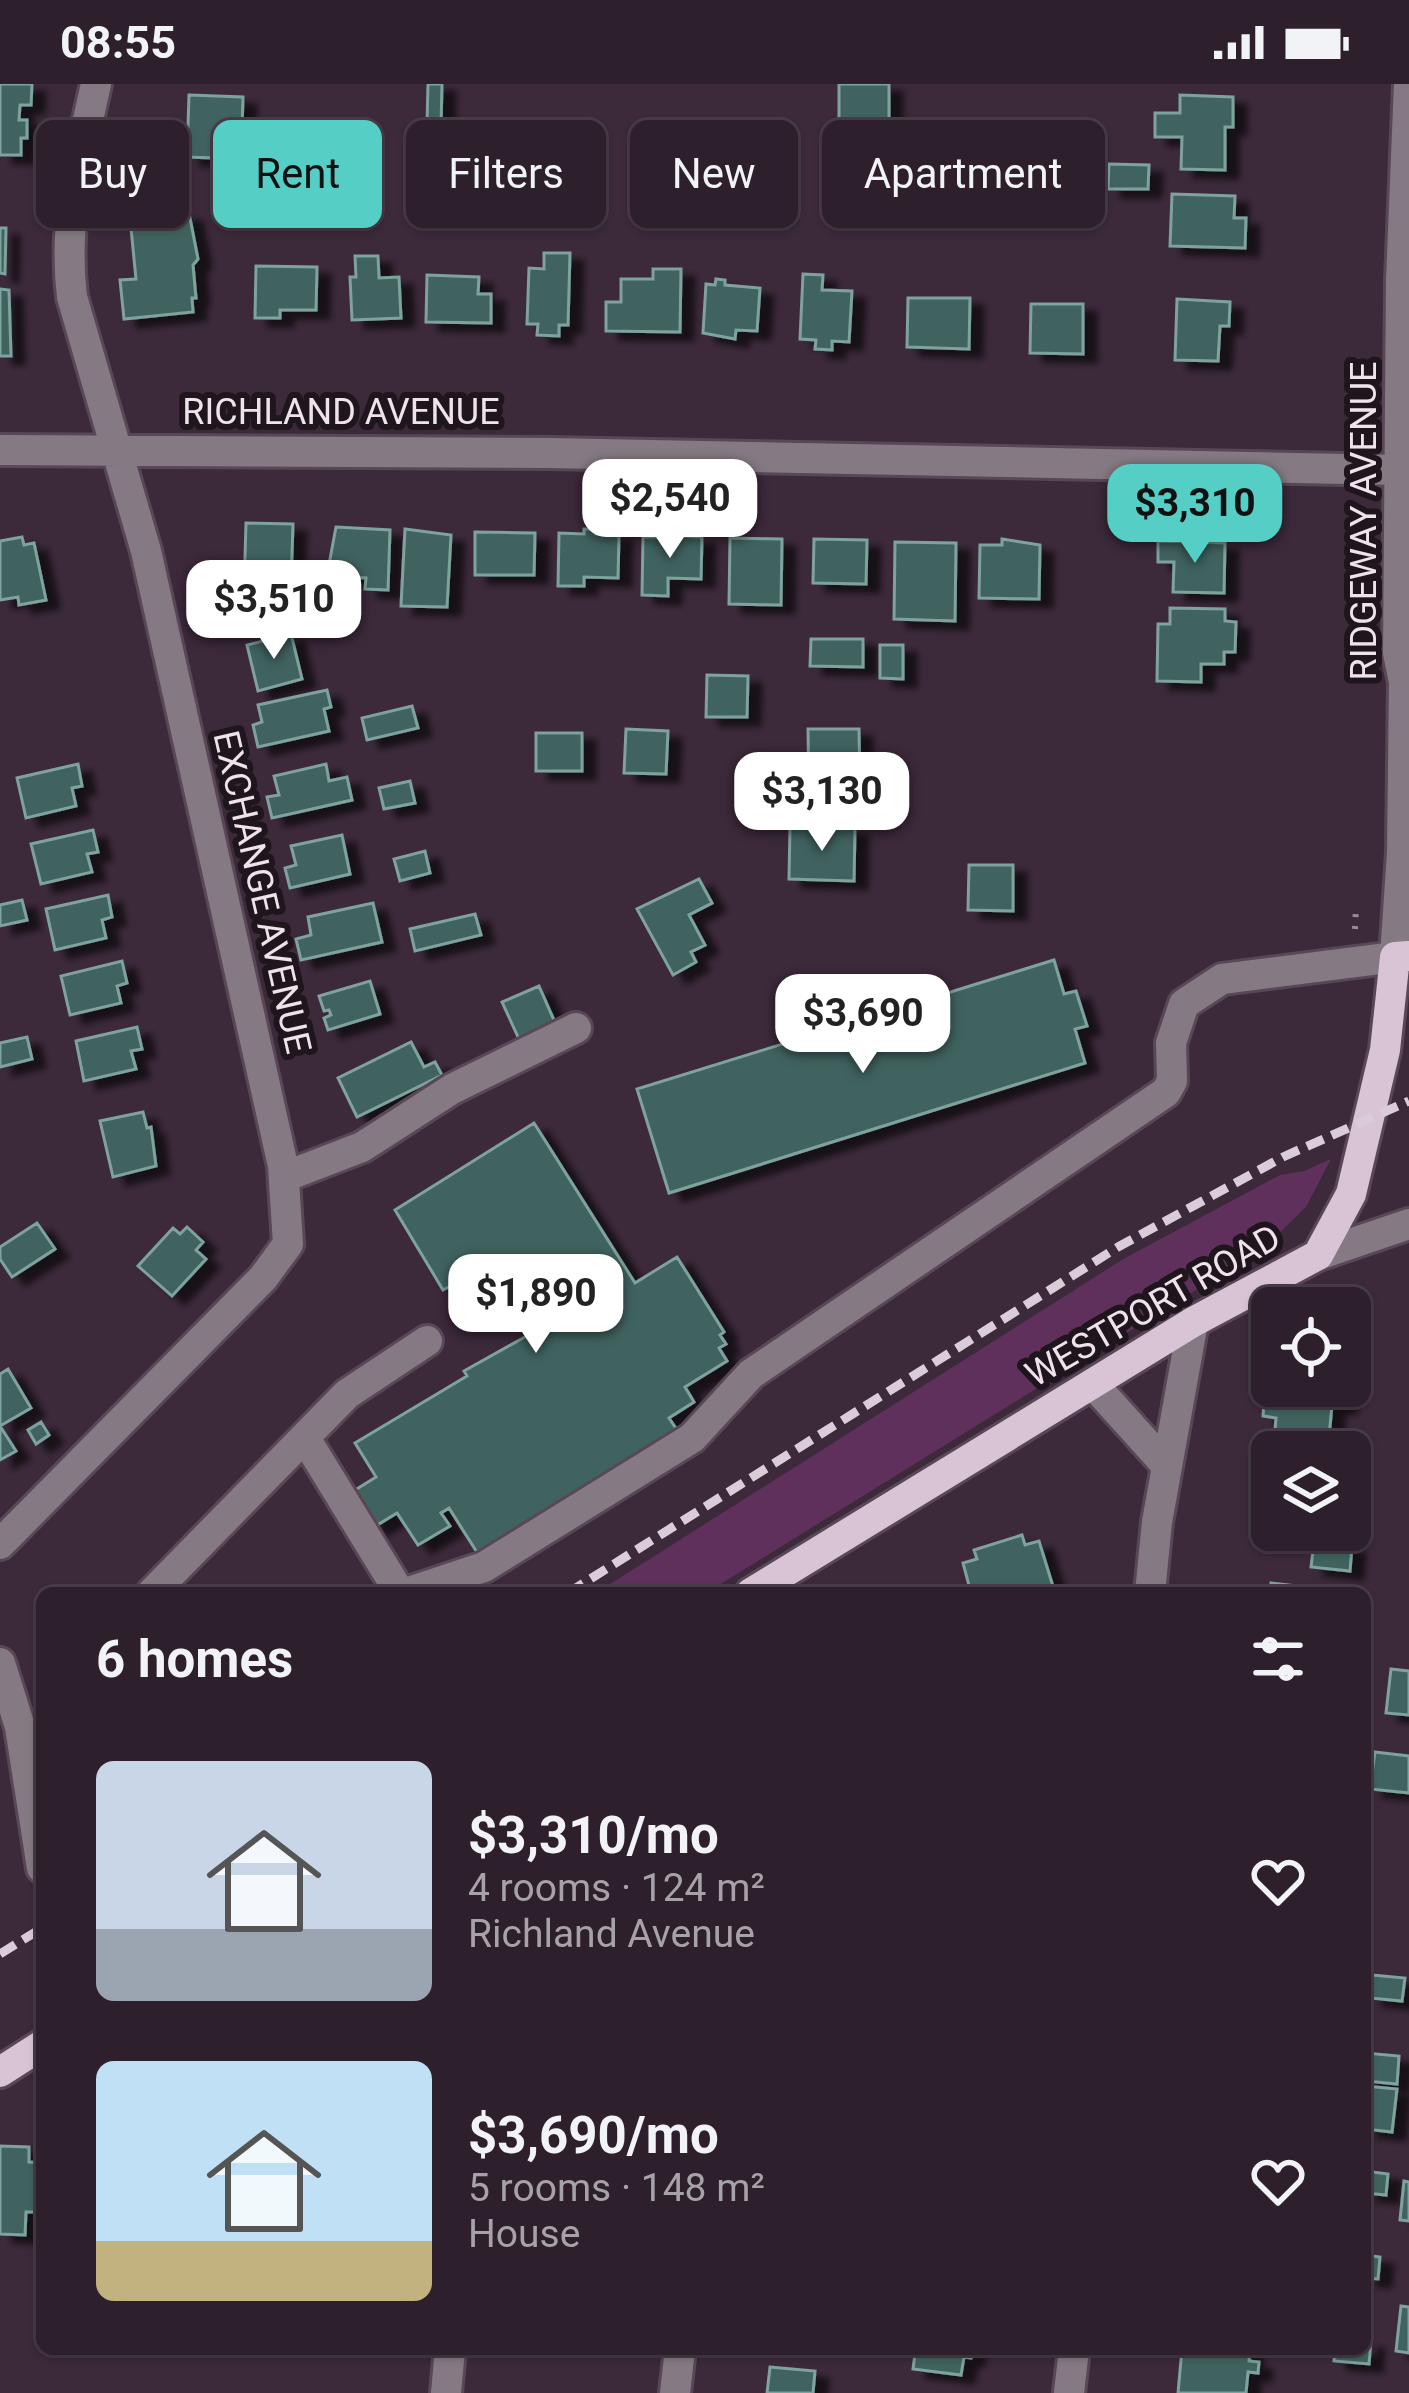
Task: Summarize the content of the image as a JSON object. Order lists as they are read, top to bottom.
{
  "streets": {
    "main road": ["WESTPORT ROAD"],
    "street": ["RICHLAND AVENUE", "RIDGEWAY AVENUE", "EXCHANGE AVENUE"]
  },
  "crossings": [
    ["RICHLAND AVENUE", "RIDGEWAY AVENUE"],
    ["RICHLAND AVENUE", "EXCHANGE AVENUE"],
    ["RIDGEWAY AVENUE", "WESTPORT ROAD"]
  ],
  "page": {
    "status": "08:55",
    "chip": [
      "Buy",
      "Rent",
      "Filters",
      "New",
      "Apartment"
    ],
    "price": [
      "$2,540",
      "$3,310",
      "$3,510",
      "$3,130",
      "$3,690",
      "$1,890"
    ],
    "heading": "6 homes",
    "list": [
      {
        "name": "$3,310/mo",
        "note": "4 rooms · 124 m² · Richland Avenue"
      },
      {
        "name": "$3,690/mo",
        "note": "5 rooms · 148 m² · House"
      }
    ]
  }
}
